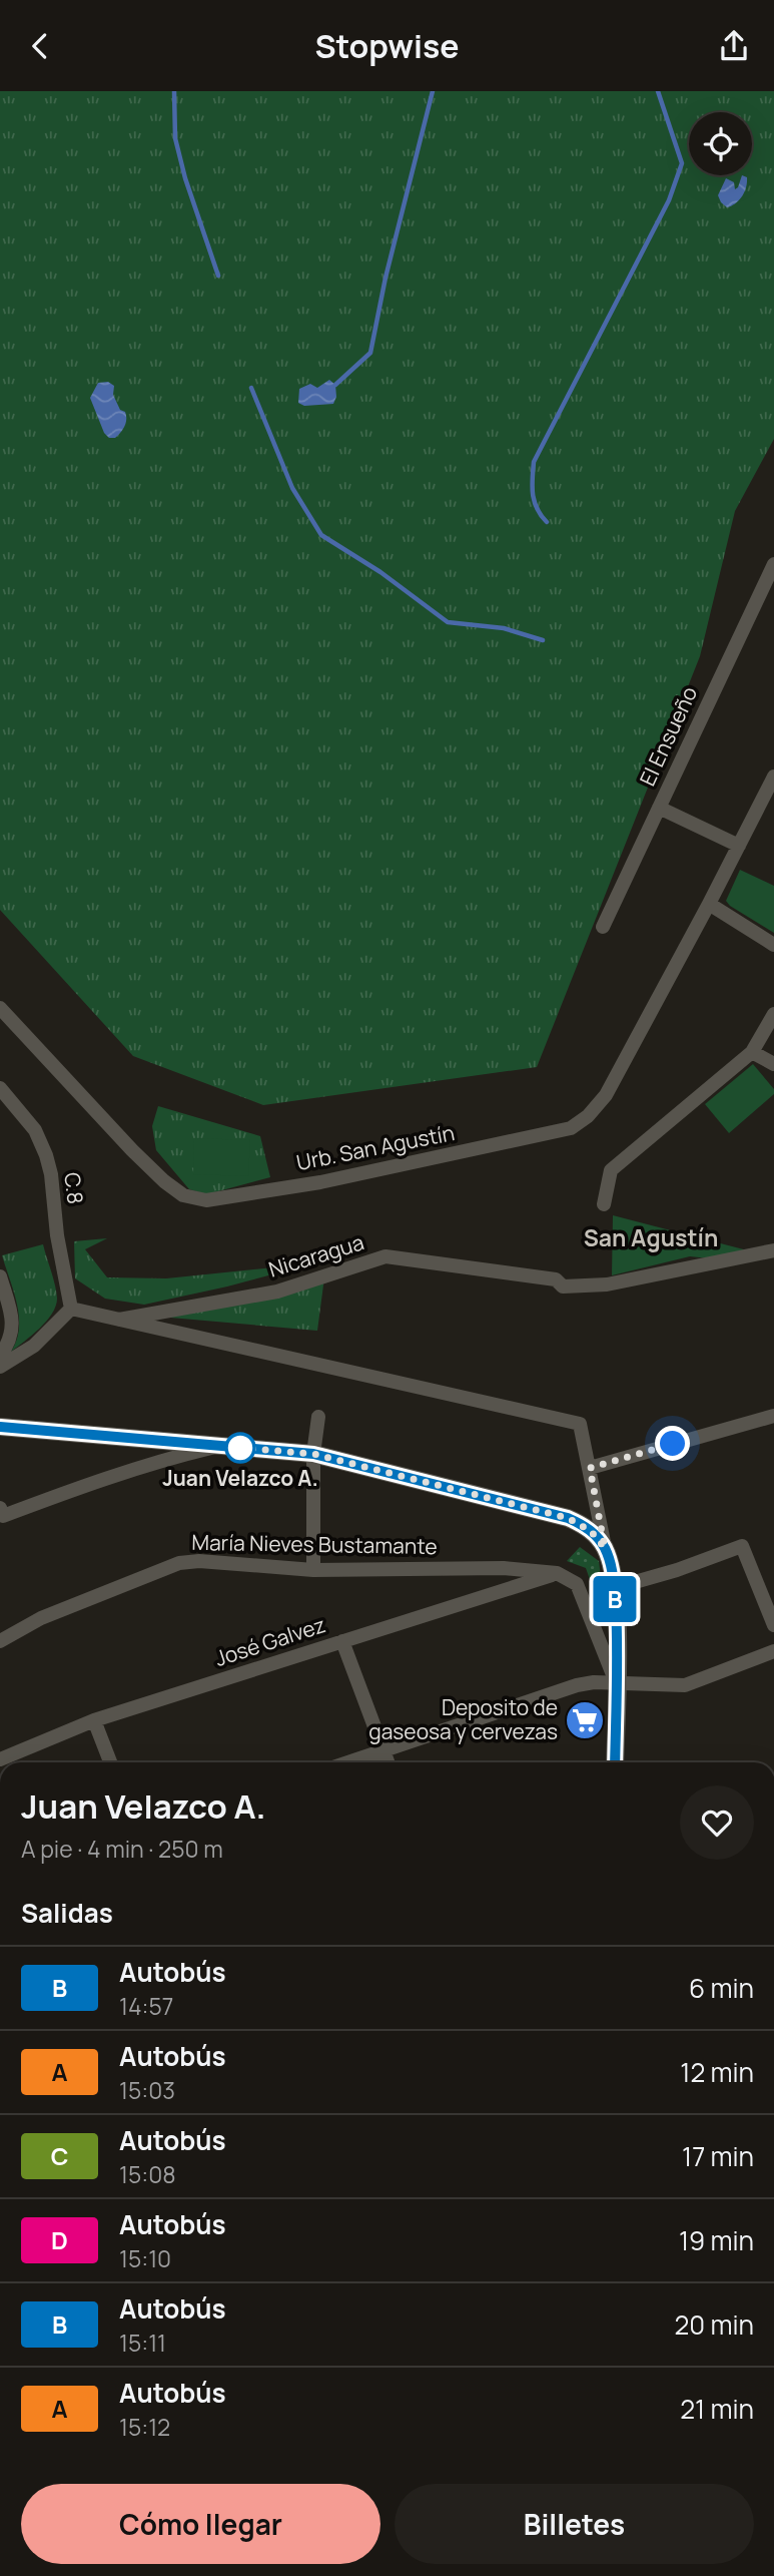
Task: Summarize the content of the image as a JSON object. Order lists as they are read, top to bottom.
{
  "streets": {
    "street": [
      "El Ensueño",
      "Urb. San Agustín",
      "C.8",
      "Nicaragua",
      "María Nieves Bustamante",
      "José Galvez"
    ]
  },
  "crossings": [
    ["María Nieves Bustamante", "José Galvez"]
  ],
  "districts": ["San Agustín"],
  "places": {
    "other": ["Juan Velazco A."],
    "supermarket": ["Deposito de gaseosa y cervezas"]
  },
  "lines": ["bus line B"],
  "page": {
    "header": "Stopwise",
    "on_map": "B",
    "heading": [
      ["Juan Velazco A.", "A pie · 4 min · 250 m"],
      "Salidas"
    ],
    "list": [
      {
        "mark": "B",
        "name": "Autobús",
        "note": "14:57",
        "value": "6 min"
      },
      {
        "mark": "A",
        "name": "Autobús",
        "note": "15:03",
        "value": "12 min"
      },
      {
        "mark": "C",
        "name": "Autobús",
        "note": "15:08",
        "value": "17 min"
      },
      {
        "mark": "D",
        "name": "Autobús",
        "note": "15:10",
        "value": "19 min"
      },
      {
        "mark": "B",
        "name": "Autobús",
        "note": "15:11",
        "value": "20 min"
      },
      {
        "mark": "A",
        "name": "Autobús",
        "note": "15:12",
        "value": "21 min"
      }
    ],
    "buttons": ["Cómo llegar", "Billetes"]
  }
}
